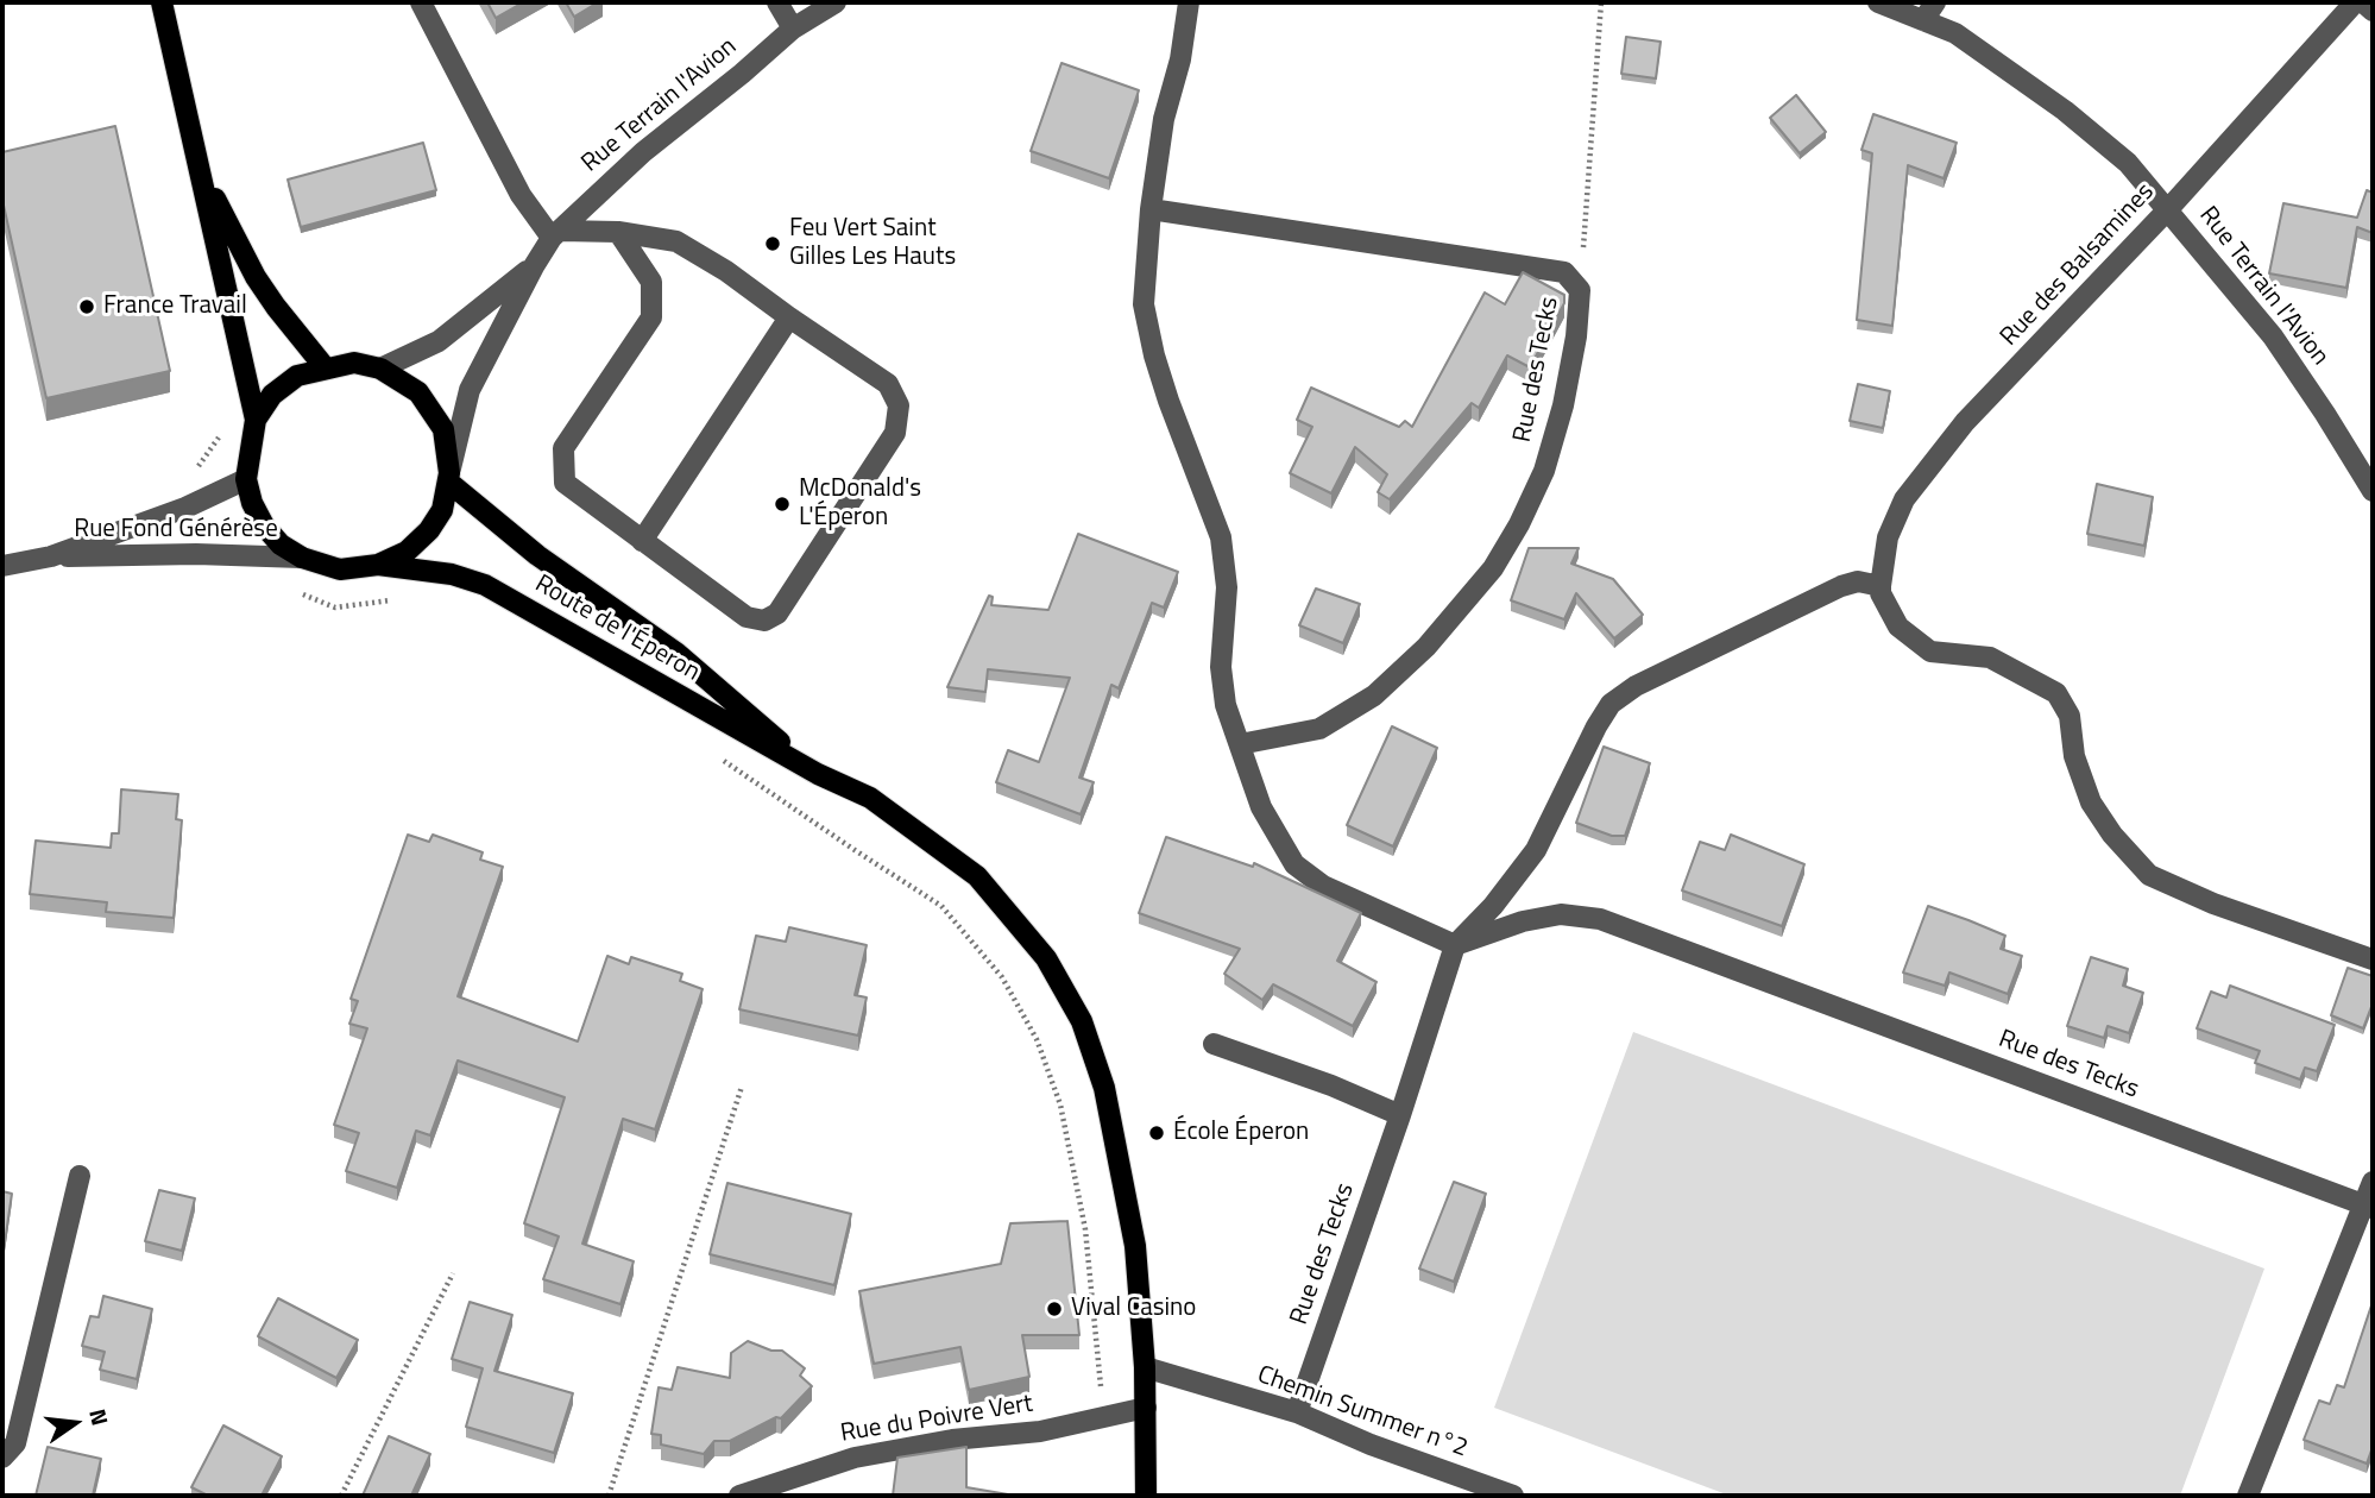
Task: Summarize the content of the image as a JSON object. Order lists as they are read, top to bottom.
{
  "streets": {
    "main road": ["Route de l'Éperon"],
    "street": [
      "Rue Terrain l'Avion",
      "Rue des Balsamines",
      "Rue des Tecks",
      "Rue Fond Générèse",
      "Chemin Summer n°2",
      "Rue du Poivre Vert"
    ]
  },
  "crossings": [
    ["Rue Terrain l'Avion", "Rue des Balsamines"],
    ["Rue Terrain l'Avion", "Rue Fond Générèse"],
    ["Rue Terrain l'Avion", "Route de l'Éperon"],
    ["Rue des Tecks", "Chemin Summer n°2"],
    ["Rue Fond Générèse", "Route de l'Éperon"],
    ["Route de l'Éperon", "Chemin Summer n°2"],
    ["Route de l'Éperon", "Rue du Poivre Vert"]
  ],
  "places": [
    "Feu Vert Saint Gilles Les Hauts",
    "France Travail",
    "McDonald's L'Éperon",
    "École Éperon",
    "Vival Casino"
  ],
  "north": "right"
}
